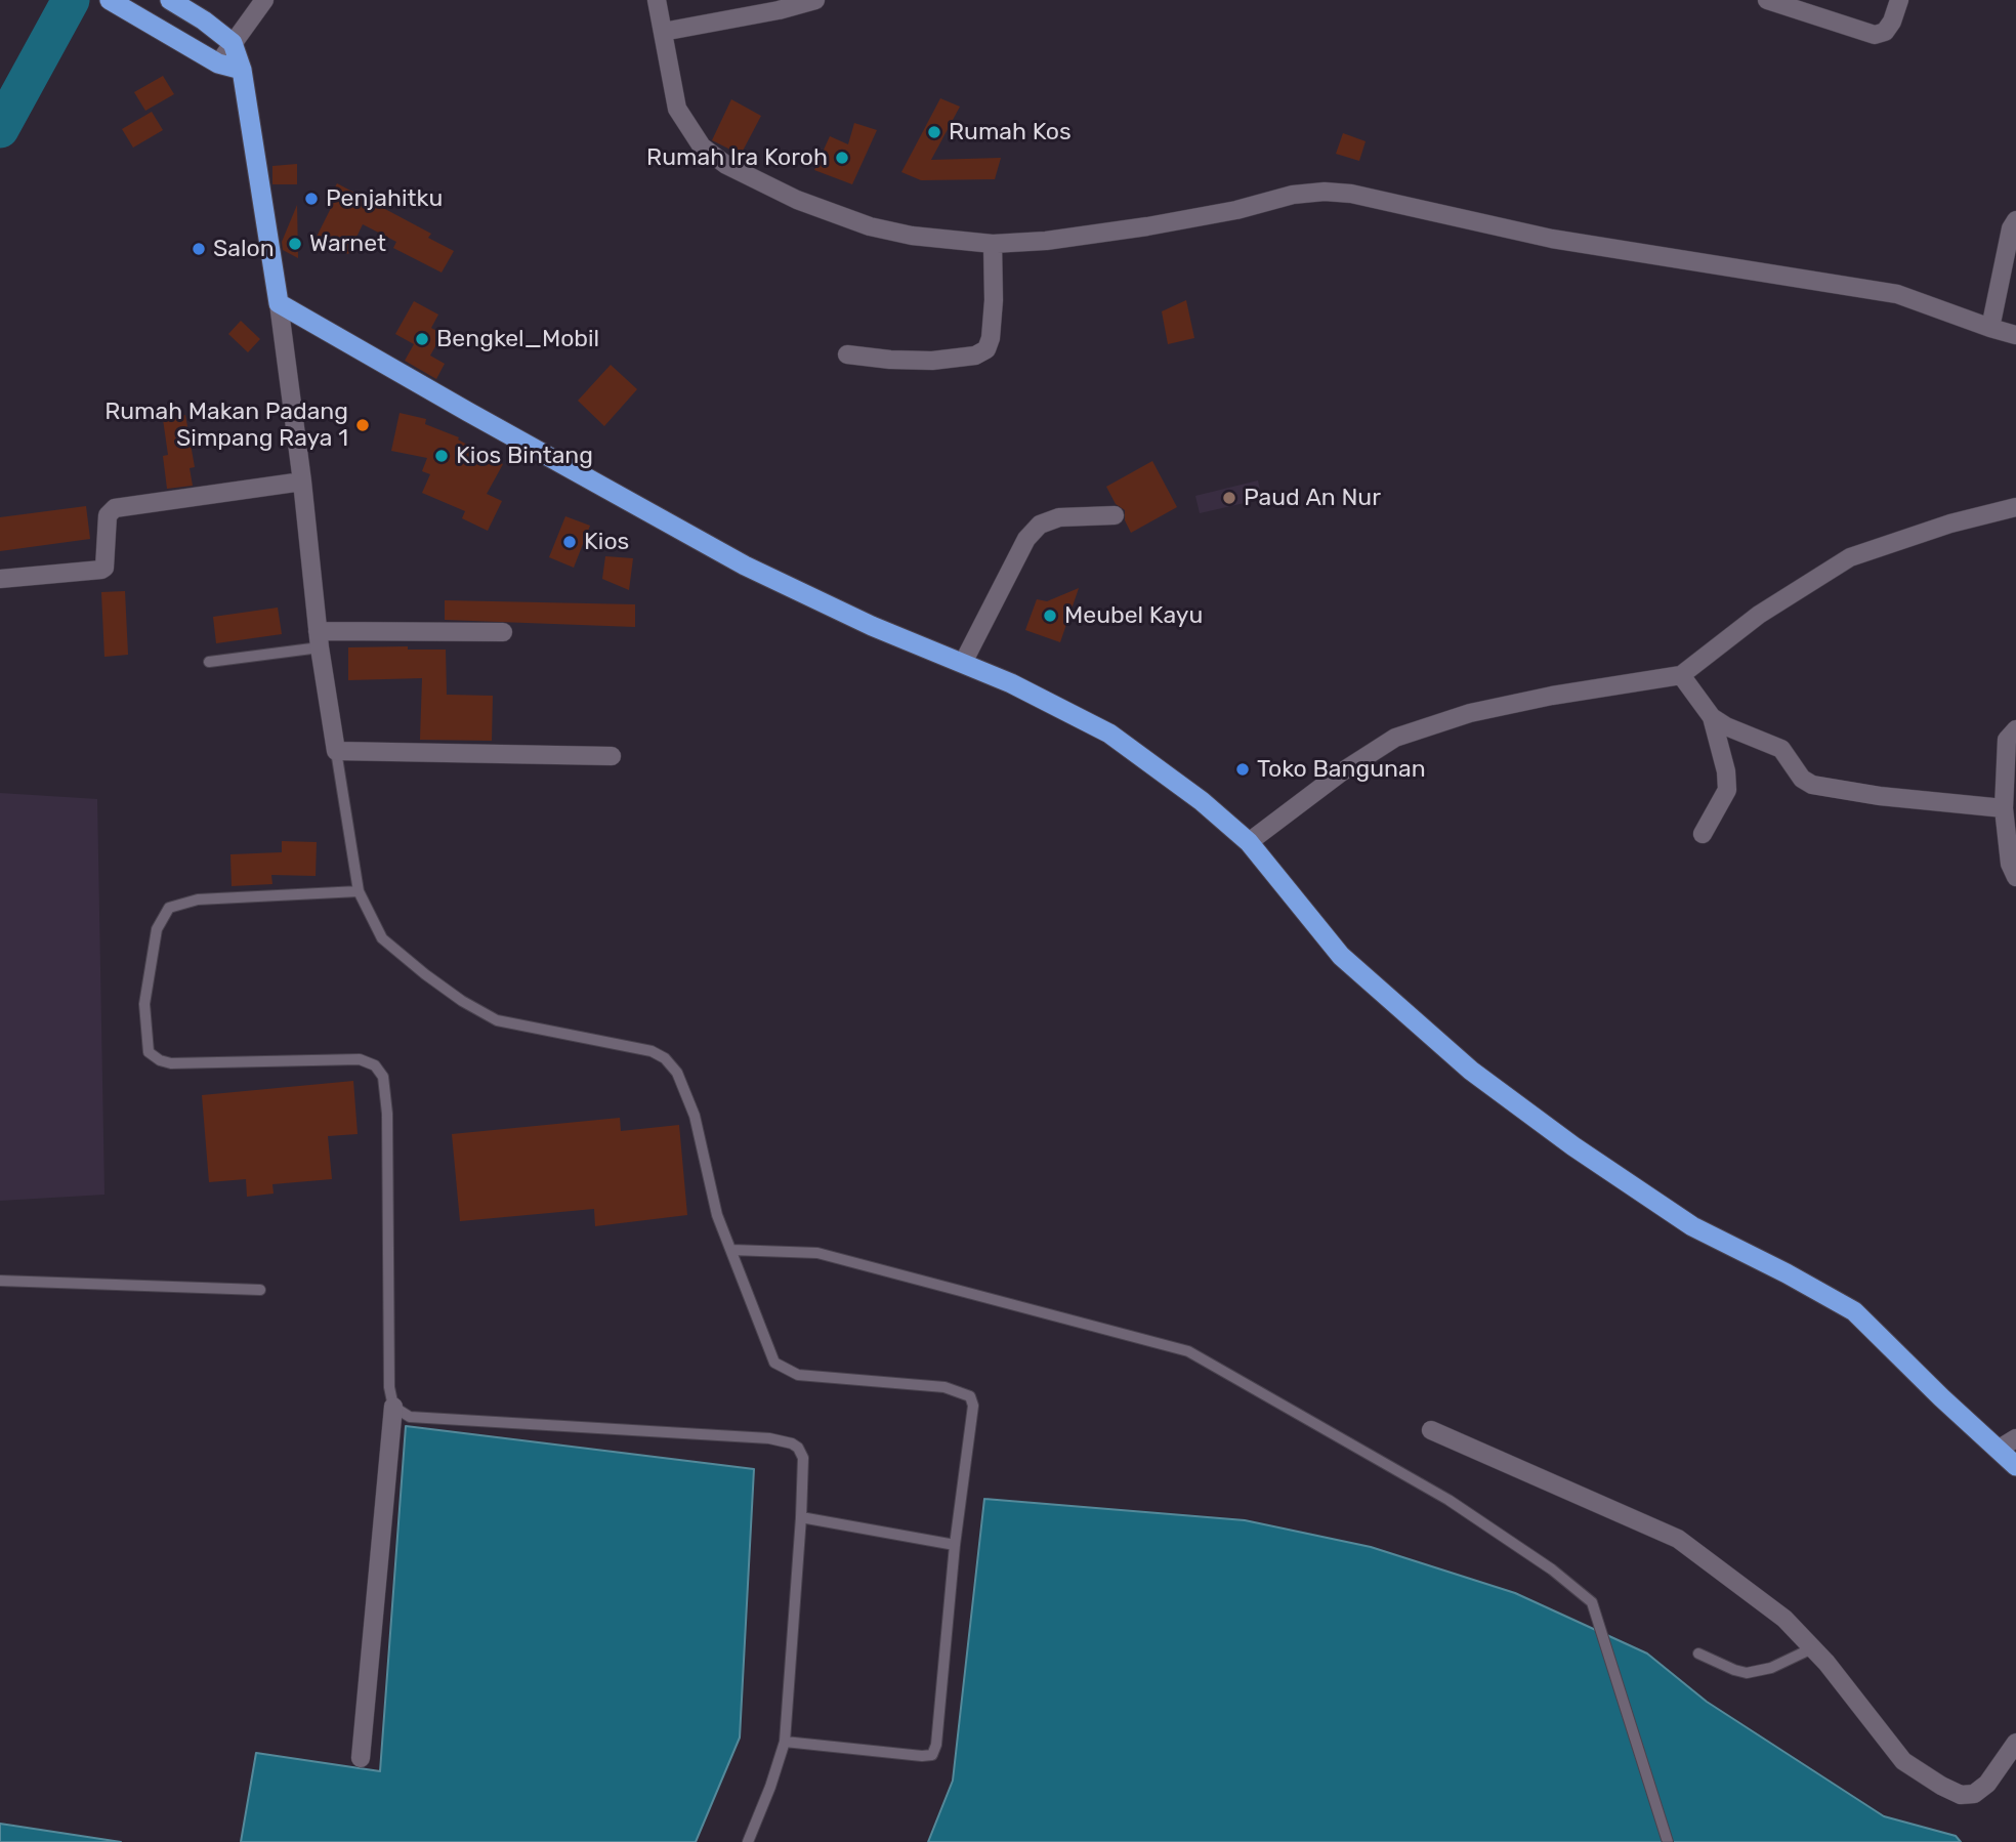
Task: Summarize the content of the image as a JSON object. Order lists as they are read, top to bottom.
{
  "places": [
    "Rumah Kos",
    "Rumah Ira Koroh",
    "Penjahitku",
    "Warnet",
    "Salon",
    "Bengkel_Mobil",
    "Rumah Makan Padang Simpang Raya 1",
    "Kios Bintang",
    "Paud An Nur",
    "Kios",
    "Meubel Kayu",
    "Toko Bangunan"
  ]
}
